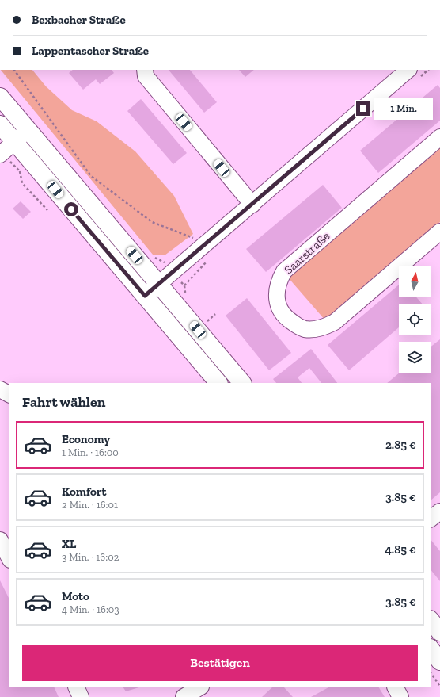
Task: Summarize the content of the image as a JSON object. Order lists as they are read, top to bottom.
{
  "streets": {
    "street": ["Saarstraße"]
  },
  "north": "top",
  "page": {
    "banner": ["Bexbacher Straße", "Lappentascher Straße"],
    "bubble": "1 Min.",
    "heading": "Fahrt wählen",
    "list": [
      {
        "name": "Economy",
        "note": "1 Min. · 16:00",
        "value": "2.85 €"
      },
      {
        "name": "Komfort",
        "note": "2 Min. · 16:01",
        "value": "3.85 €"
      },
      {
        "name": "XL",
        "note": "3 Min. · 16:02",
        "value": "4.85 €"
      },
      {
        "name": "Moto",
        "note": "4 Min. · 16:03",
        "value": "3.85 €"
      }
    ],
    "buttons": "Bestätigen"
  }
}
